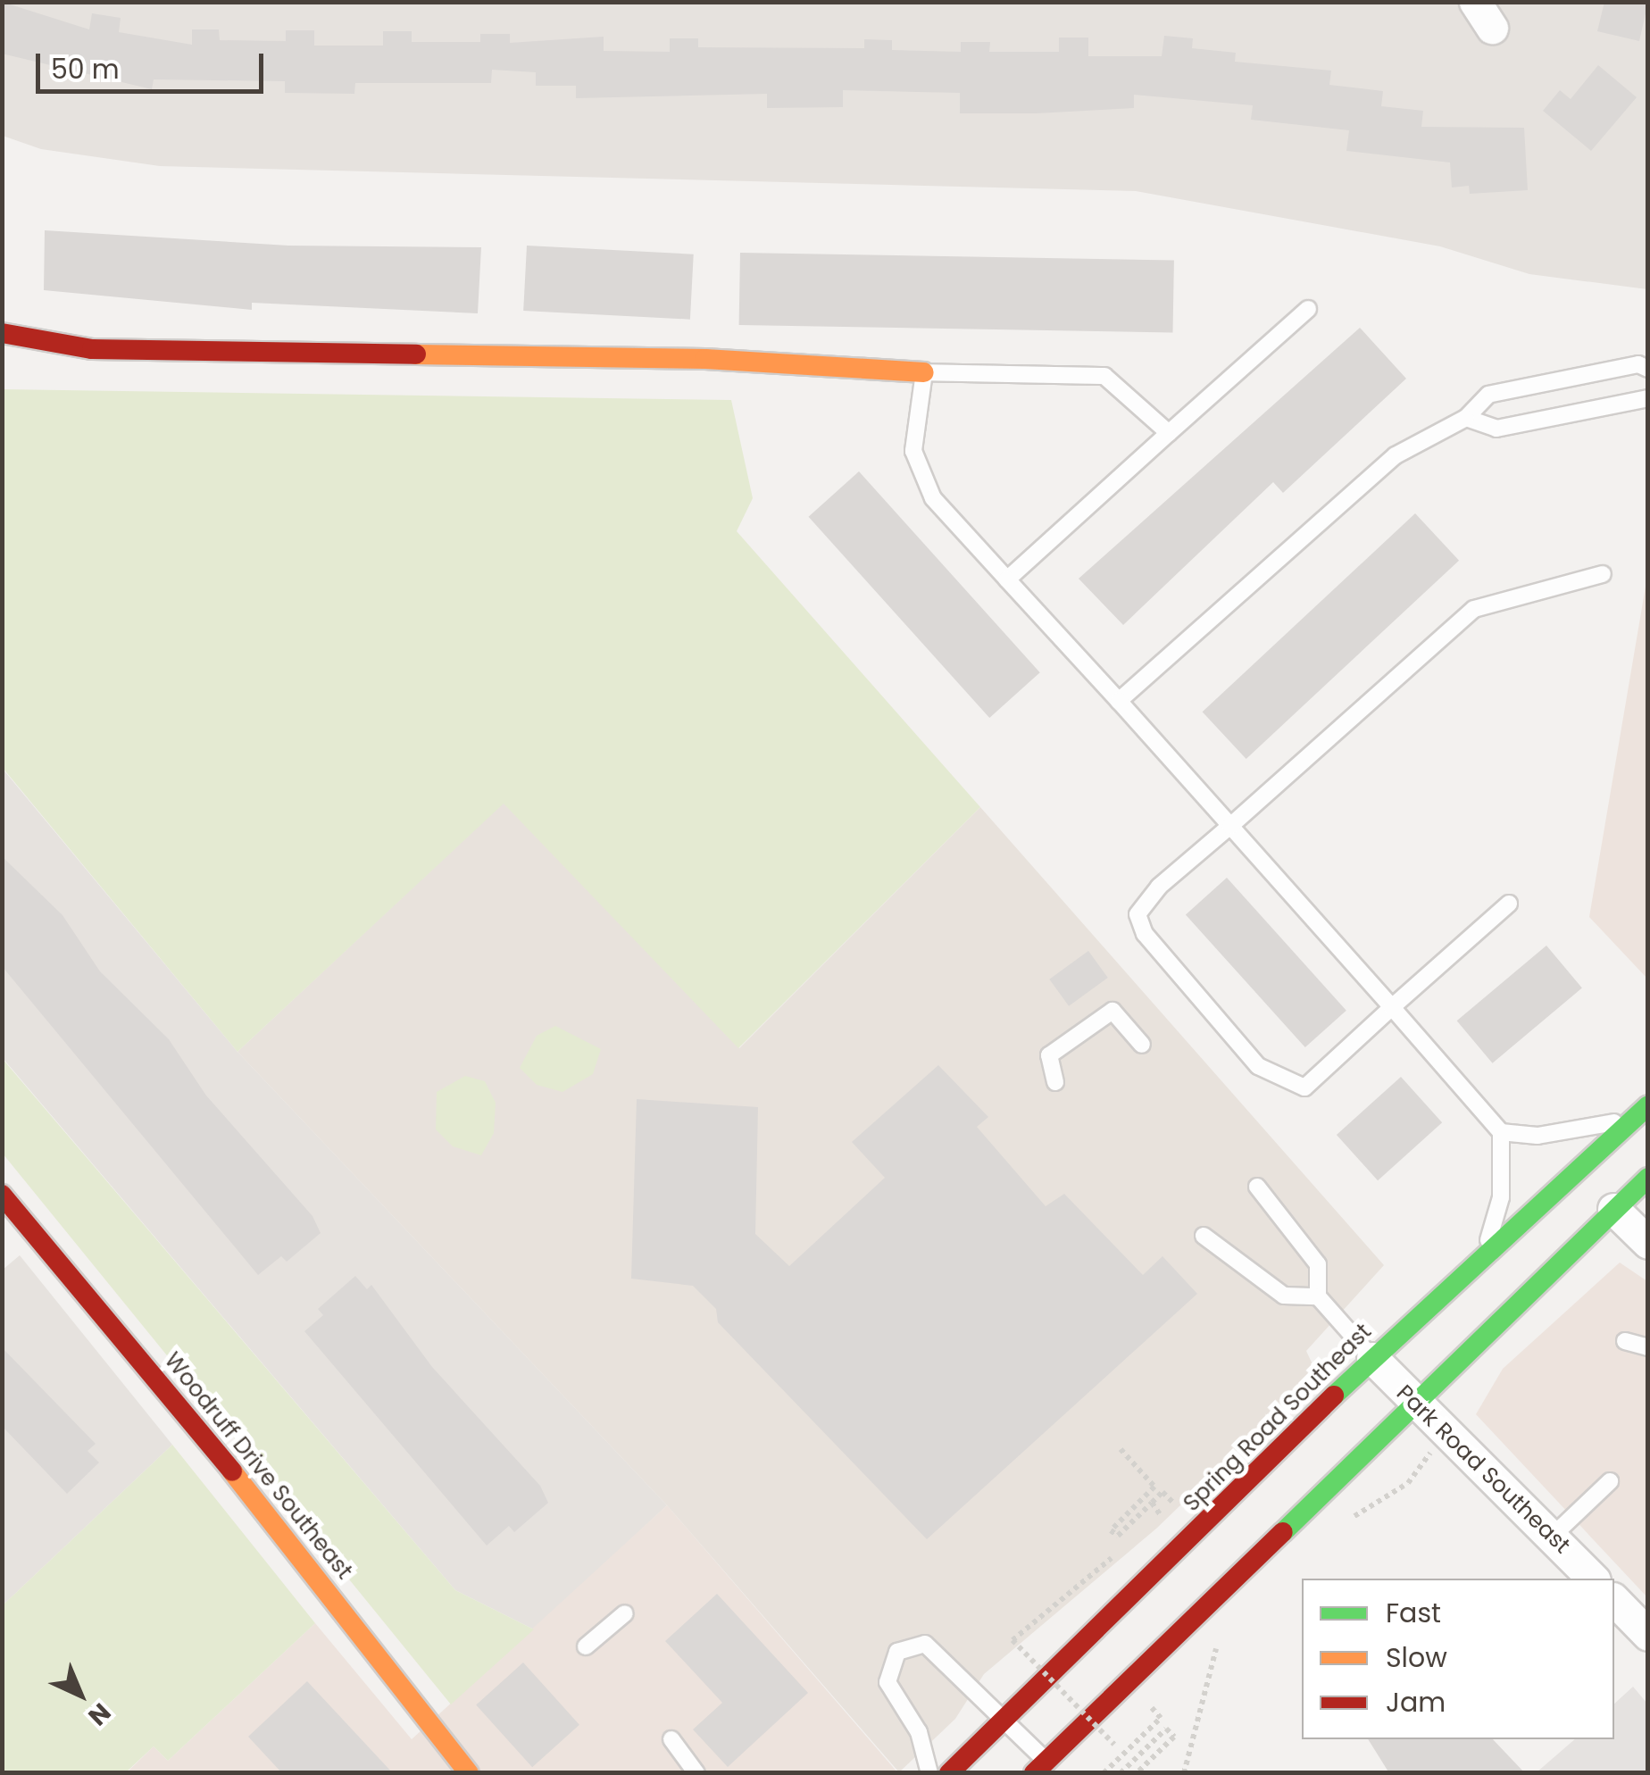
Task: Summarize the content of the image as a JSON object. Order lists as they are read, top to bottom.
{
  "streets": {
    "main road": ["Spring Road Southeast", "Woodruff Drive Southeast"],
    "street": ["Park Road Southeast"]
  },
  "crossings": [
    ["Spring Road Southeast", "Park Road Southeast"]
  ],
  "legend": ["Fast", "Slow", "Jam"],
  "scale_bar": "50 m",
  "north": "bottom right"
}
